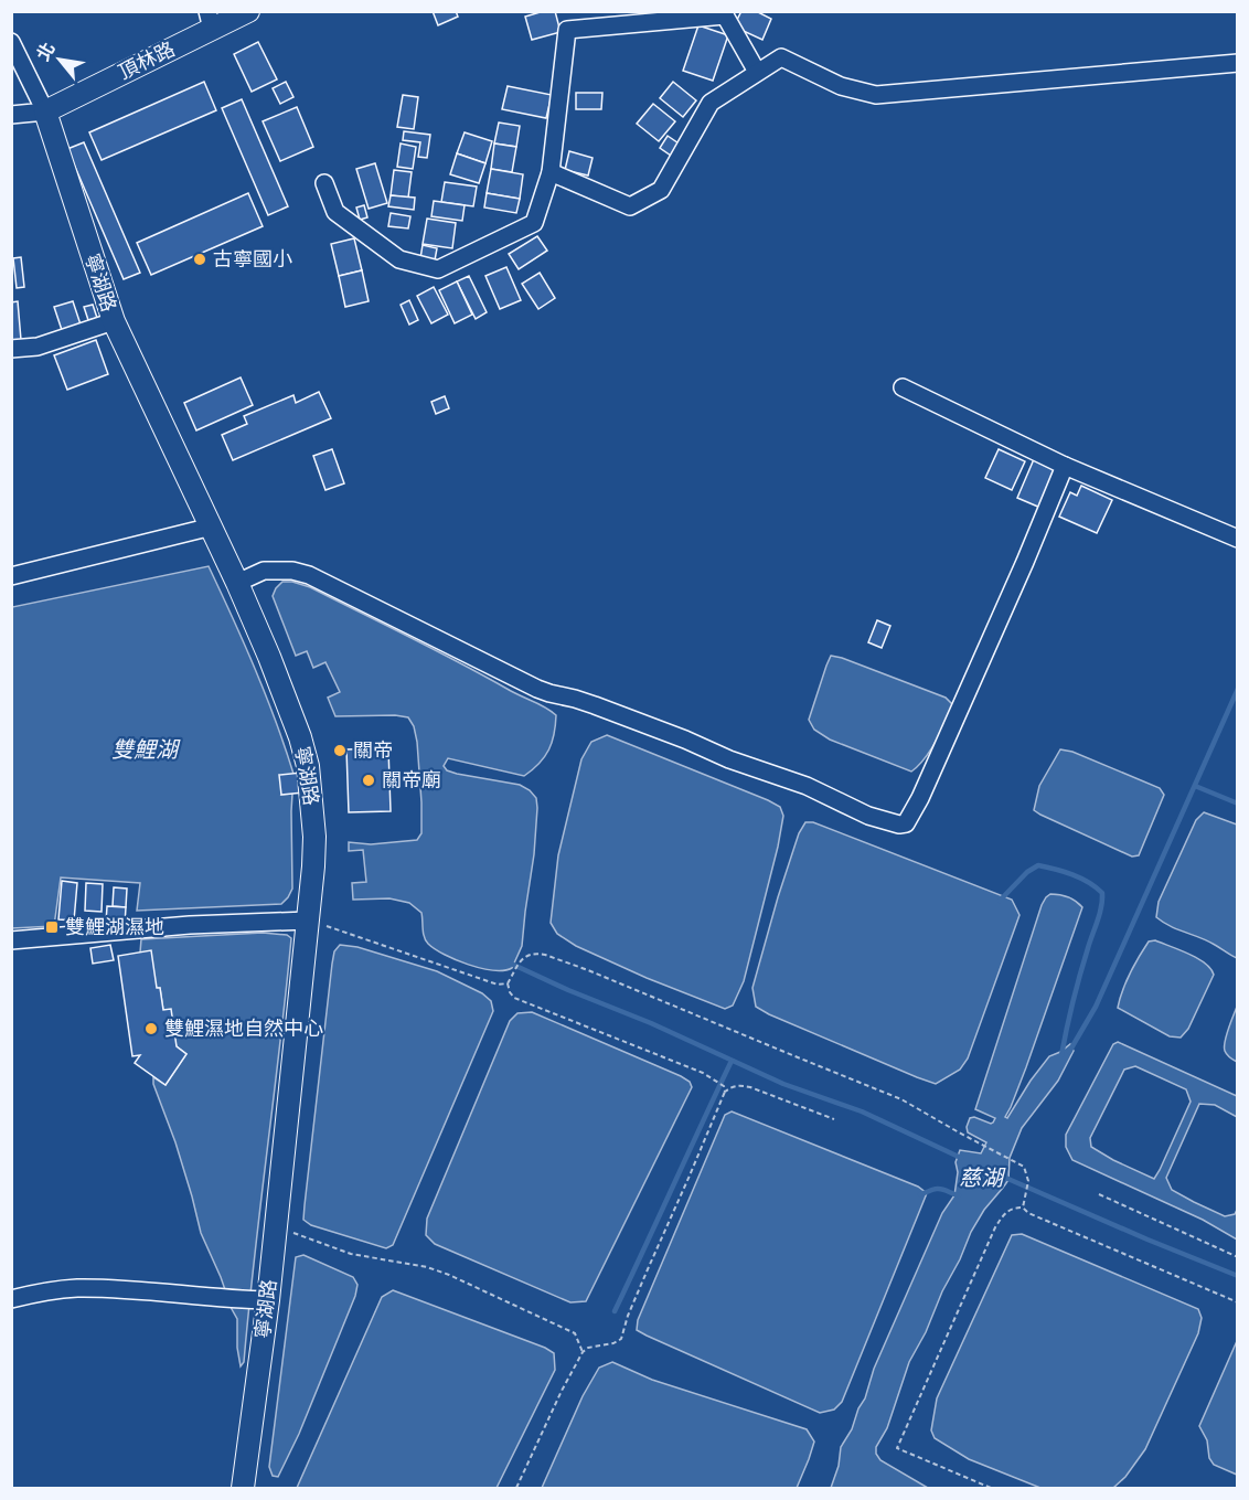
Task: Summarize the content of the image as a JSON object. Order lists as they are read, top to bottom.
{
  "streets": {
    "main road": ["頂林路", "寧湖路"]
  },
  "crossings": [
    ["頂林路", "寧湖路"]
  ],
  "water": ["雙鯉湖", "慈湖"],
  "places": {
    "other": [
      "古寧國小",
      "關帝",
      "關帝廟",
      "雙鯉濕地自然中心"
    ],
    "transit": ["雙鯉湖濕地"]
  },
  "north": "top left"
}
